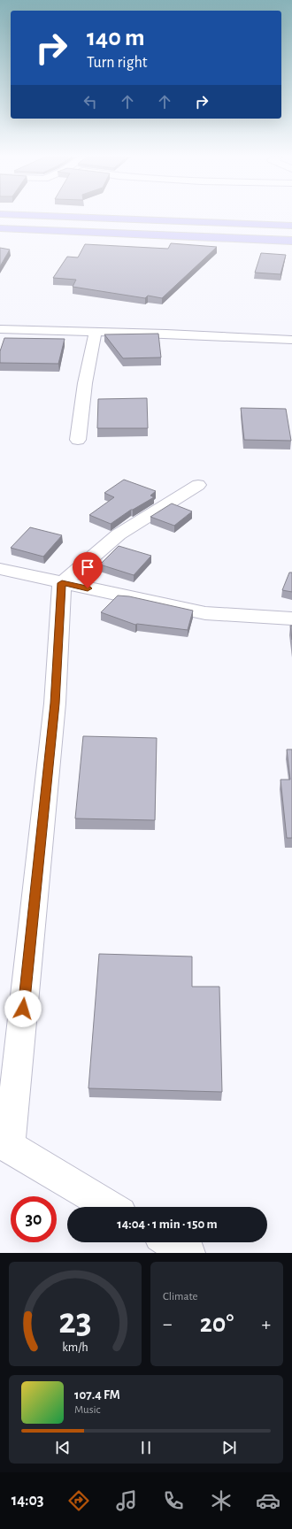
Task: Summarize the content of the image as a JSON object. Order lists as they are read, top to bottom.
{
  "page": {
    "turn": ["140 m", "Turn right"],
    "limit": "30",
    "trip": "14:04 · 1 min · 150 m",
    "tile": "Climate",
    "heat": ["−", "20°", "+"],
    "song": ["107.4 FM", "Music"],
    "tabs": "14:03",
    "gauge": ["23", "km/h"]
  }
}
